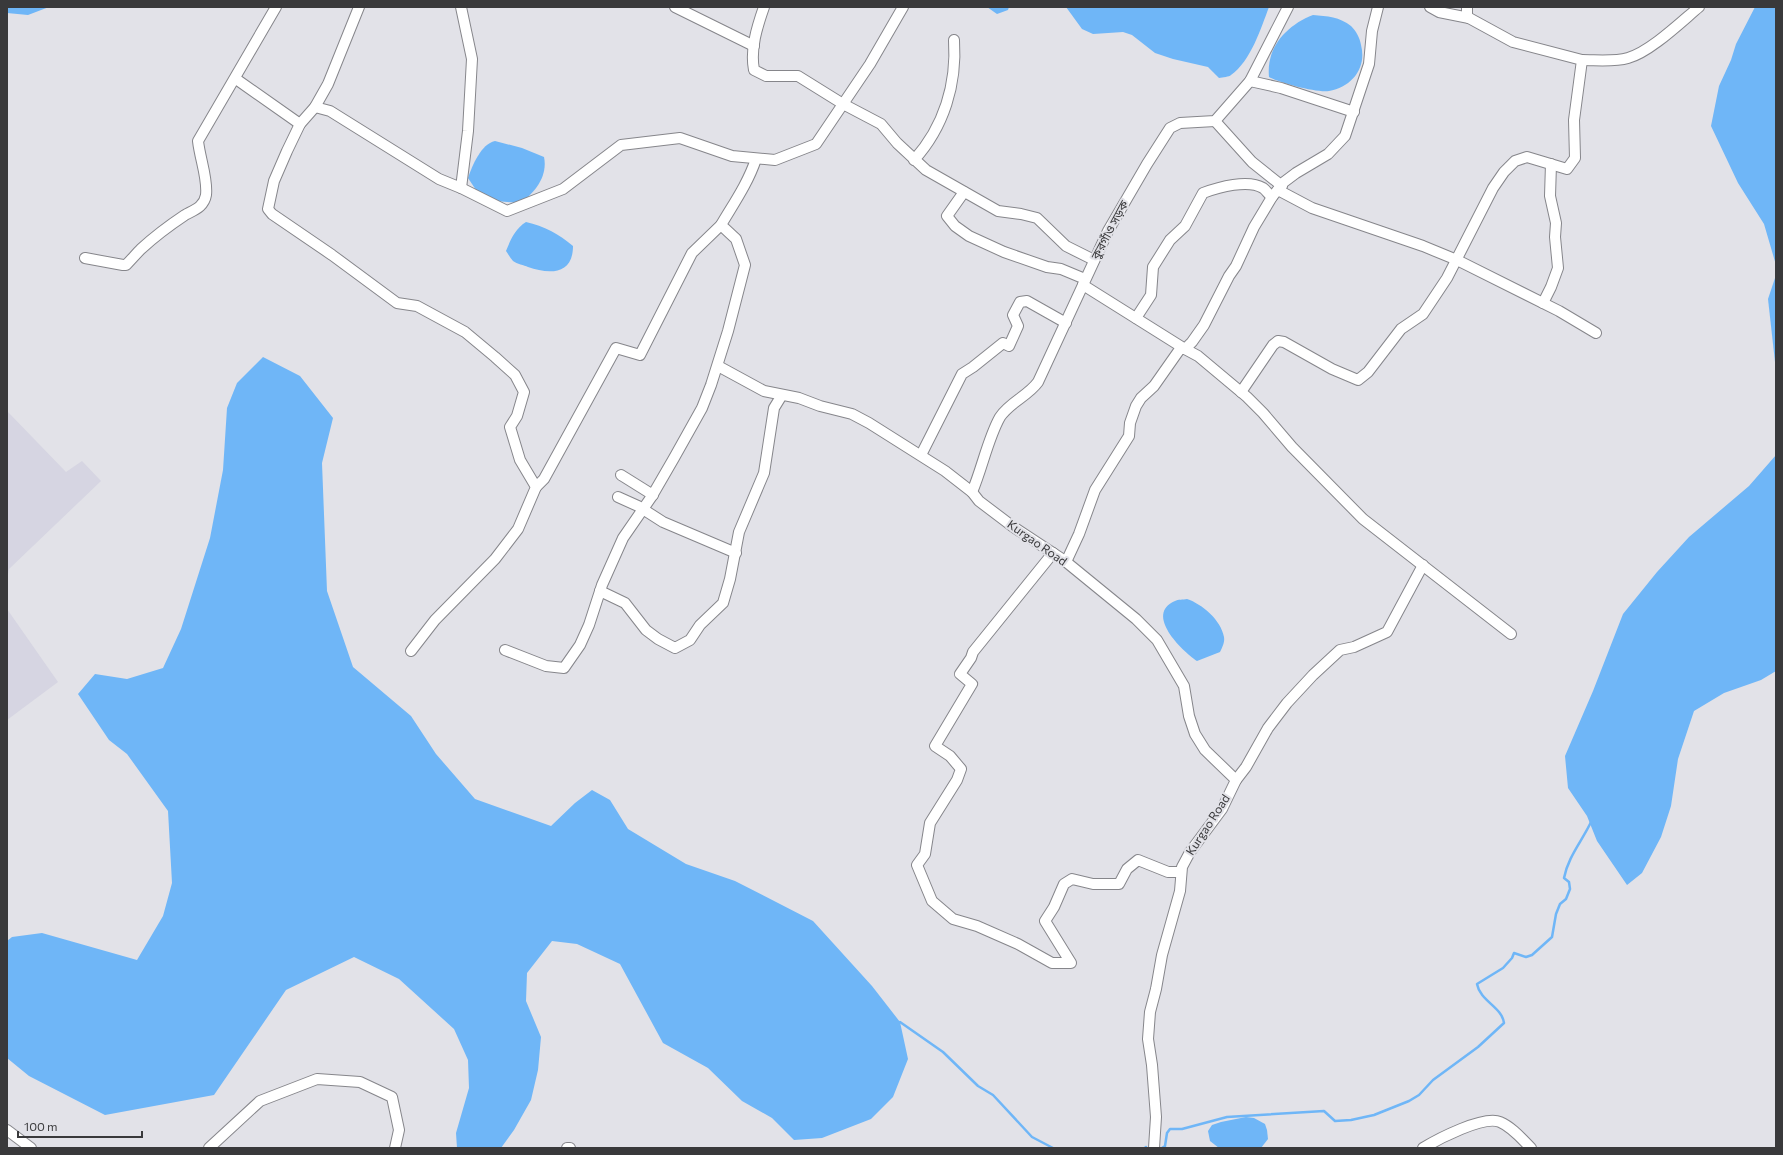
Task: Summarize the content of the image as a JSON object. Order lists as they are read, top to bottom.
{
  "streets": {
    "street": ["কুরগাঁও সড়ক", "Kurgao Road"]
  },
  "crossings": [
    ["কুরগাঁও সড়ক", "Kurgao Road"]
  ],
  "scale_bar": "100 m"
}
